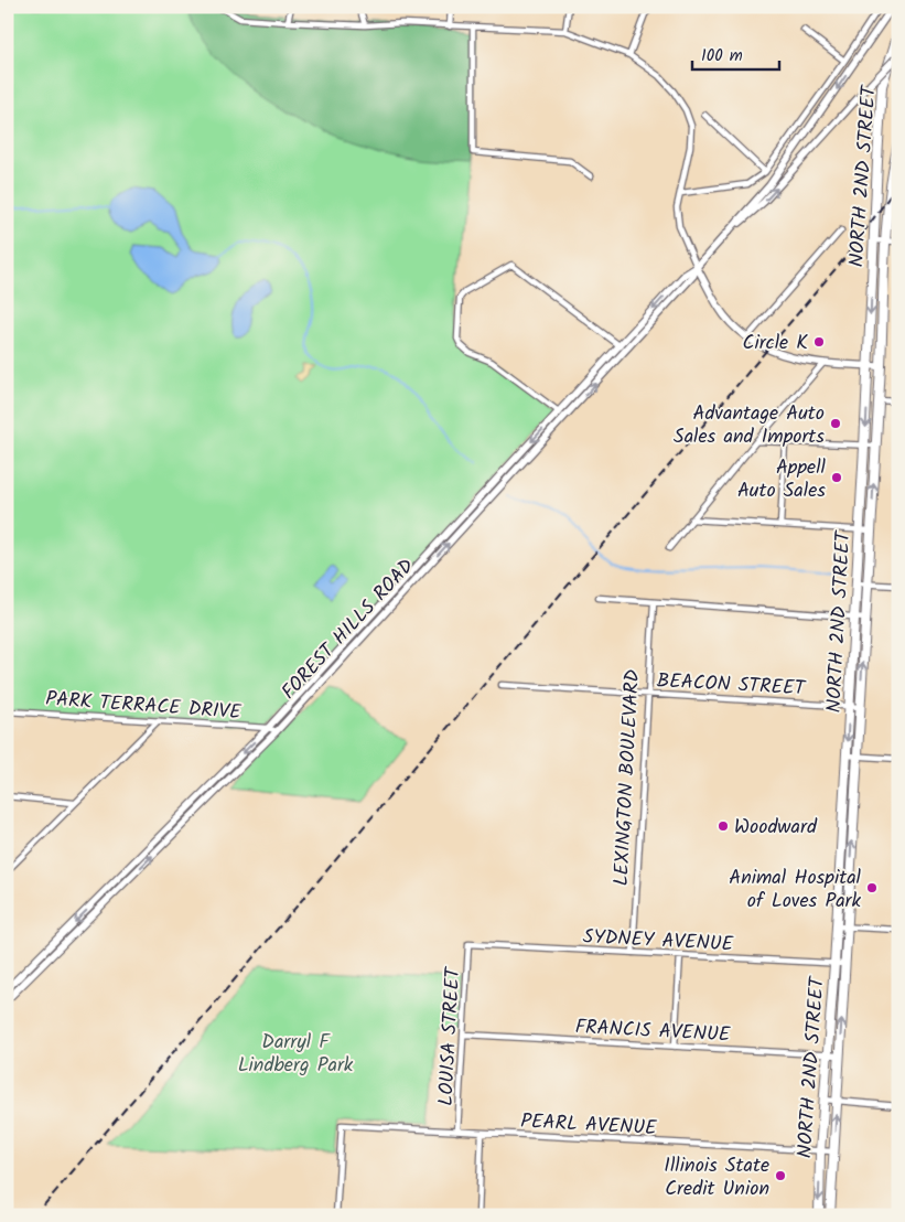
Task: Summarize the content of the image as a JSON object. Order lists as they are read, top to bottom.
{
  "streets": {
    "main road": ["NORTH 2ND STREET"],
    "street": [
      "FOREST HILLS ROAD",
      "BEACON STREET",
      "PARK TERRACE DRIVE",
      "LEXINGTON BOULEVARD",
      "SYDNEY AVENUE",
      "FRANCIS AVENUE",
      "LOUISA STREET",
      "PEARL AVENUE"
    ]
  },
  "crossings": [
    ["NORTH 2ND STREET", "BEACON STREET"],
    ["NORTH 2ND STREET", "SYDNEY AVENUE"],
    ["NORTH 2ND STREET", "FRANCIS AVENUE"],
    ["NORTH 2ND STREET", "PEARL AVENUE"],
    ["FOREST HILLS ROAD", "PARK TERRACE DRIVE"],
    ["BEACON STREET", "LEXINGTON BOULEVARD"],
    ["LEXINGTON BOULEVARD", "SYDNEY AVENUE"],
    ["SYDNEY AVENUE", "LOUISA STREET"],
    ["FRANCIS AVENUE", "LOUISA STREET"],
    ["LOUISA STREET", "PEARL AVENUE"]
  ],
  "parks": ["Darryl F Lindberg Park"],
  "places": [
    "Circle K",
    "Advantage Auto Sales and Imports",
    "Appell Auto Sales",
    "Woodward",
    "Animal Hospital of Loves Park",
    "Illinois State Credit Union"
  ],
  "scale_bar": "100 m"
}
